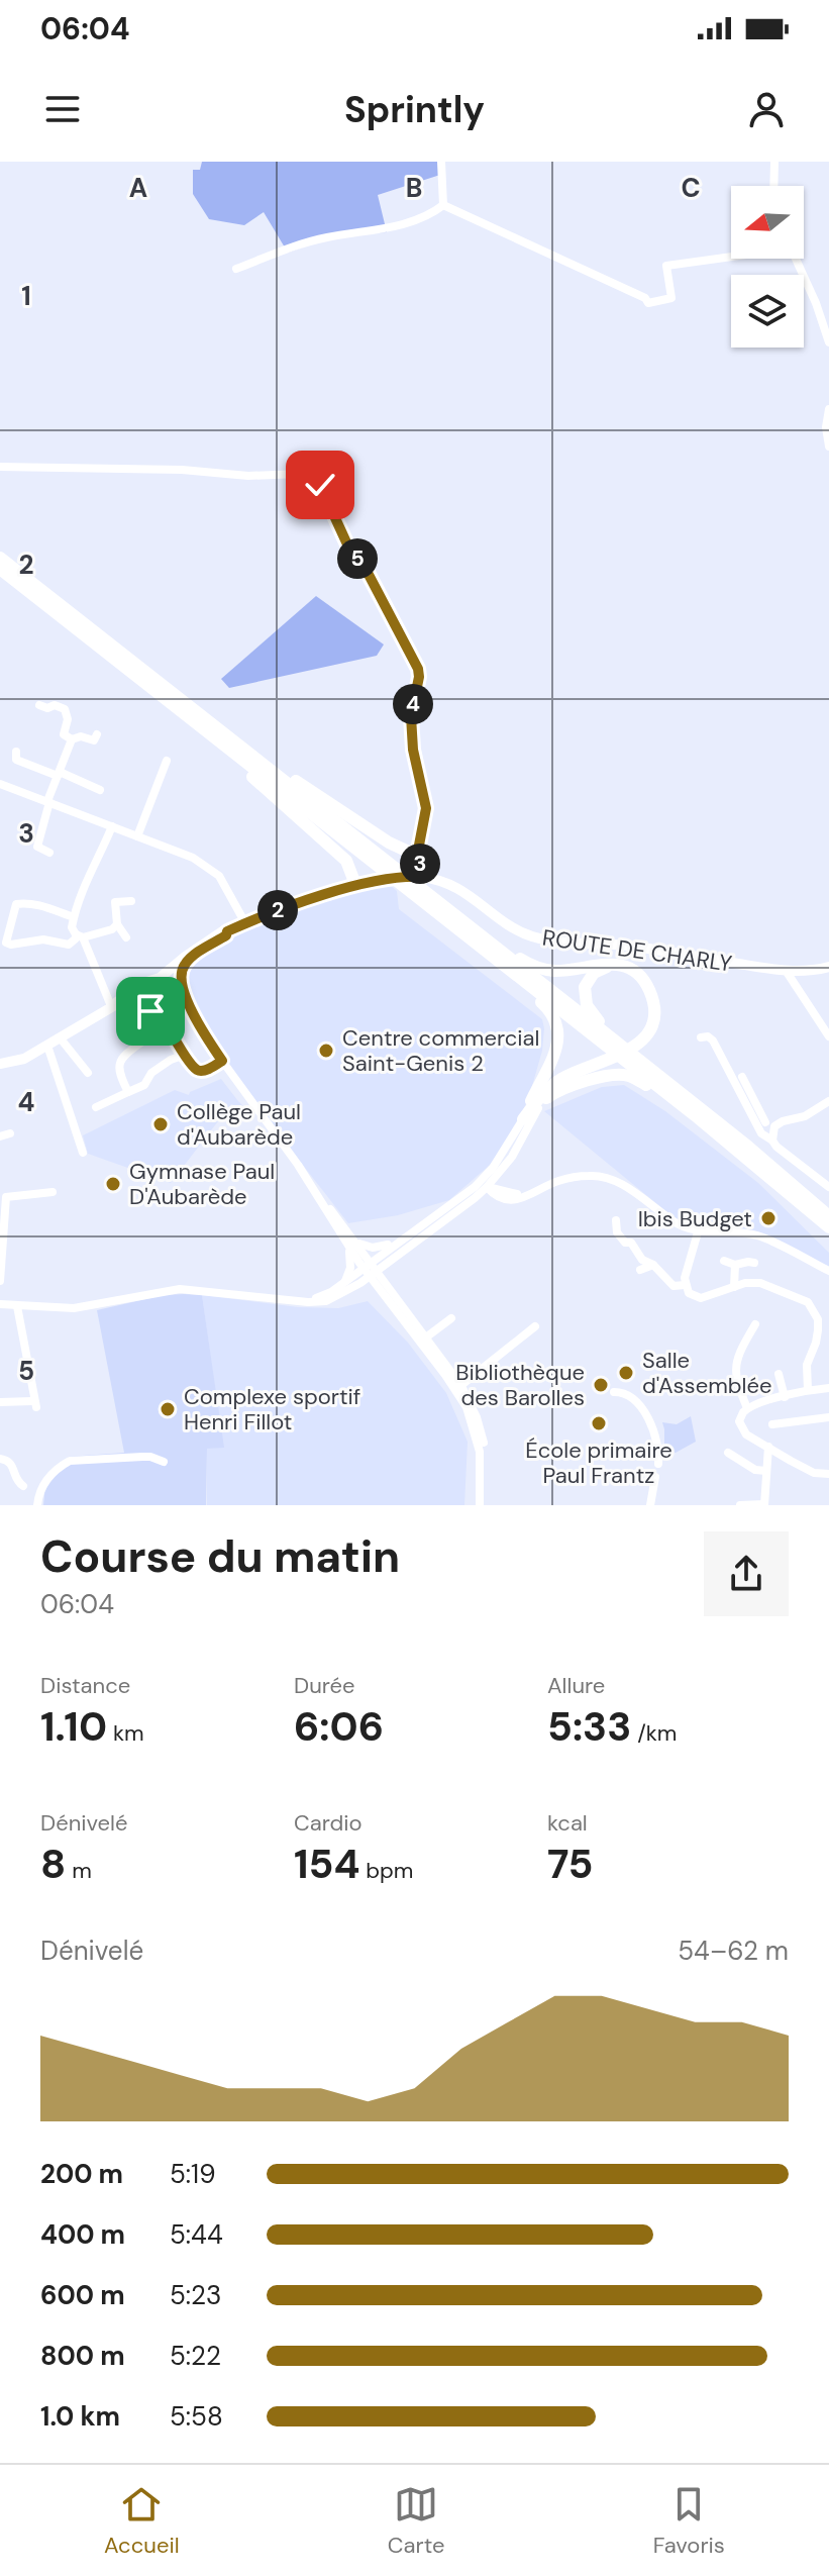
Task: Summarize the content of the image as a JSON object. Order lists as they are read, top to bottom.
{
  "streets": {
    "main road": ["ROUTE DE CHARLY"]
  },
  "places": [
    "Centre commercial Saint-Genis 2",
    "Collège Paul d'Aubarède",
    "Gymnase Paul D'Aubarède",
    "Ibis Budget",
    "Salle d'Assemblée",
    "Bibliothèque des Barolles",
    "Complexe sportif Henri Fillot",
    "École primaire Paul Frantz"
  ],
  "north": "left",
  "page": {
    "status": "06:04",
    "header": "Sprintly",
    "pins": [
      "5",
      "4",
      "3",
      "2"
    ],
    "heading": ["Course du matin", "06:04"],
    "stats": [
      ["Distance", "1.10 km"],
      ["Durée", "6:06"],
      ["Allure", "5:33 /km"],
      ["Dénivelé", "8 m"],
      ["Cardio", "154 bpm"],
      ["kcal", "75"]
    ],
    "chart": ["Dénivelé", "54–62 m"],
    "list": [
      {
        "name": "200 m",
        "note": "5:19"
      },
      {
        "name": "400 m",
        "note": "5:44"
      },
      {
        "name": "600 m",
        "note": "5:23"
      },
      {
        "name": "800 m",
        "note": "5:22"
      },
      {
        "name": "1.0 km",
        "note": "5:58"
      }
    ],
    "tabs": ["Accueil", "Carte", "Favoris"]
  },
  "grid": {
    "columns": ["A", "B", "C"],
    "rows": [
      "1",
      "2",
      "3",
      "4",
      "5"
    ]
  }
}
